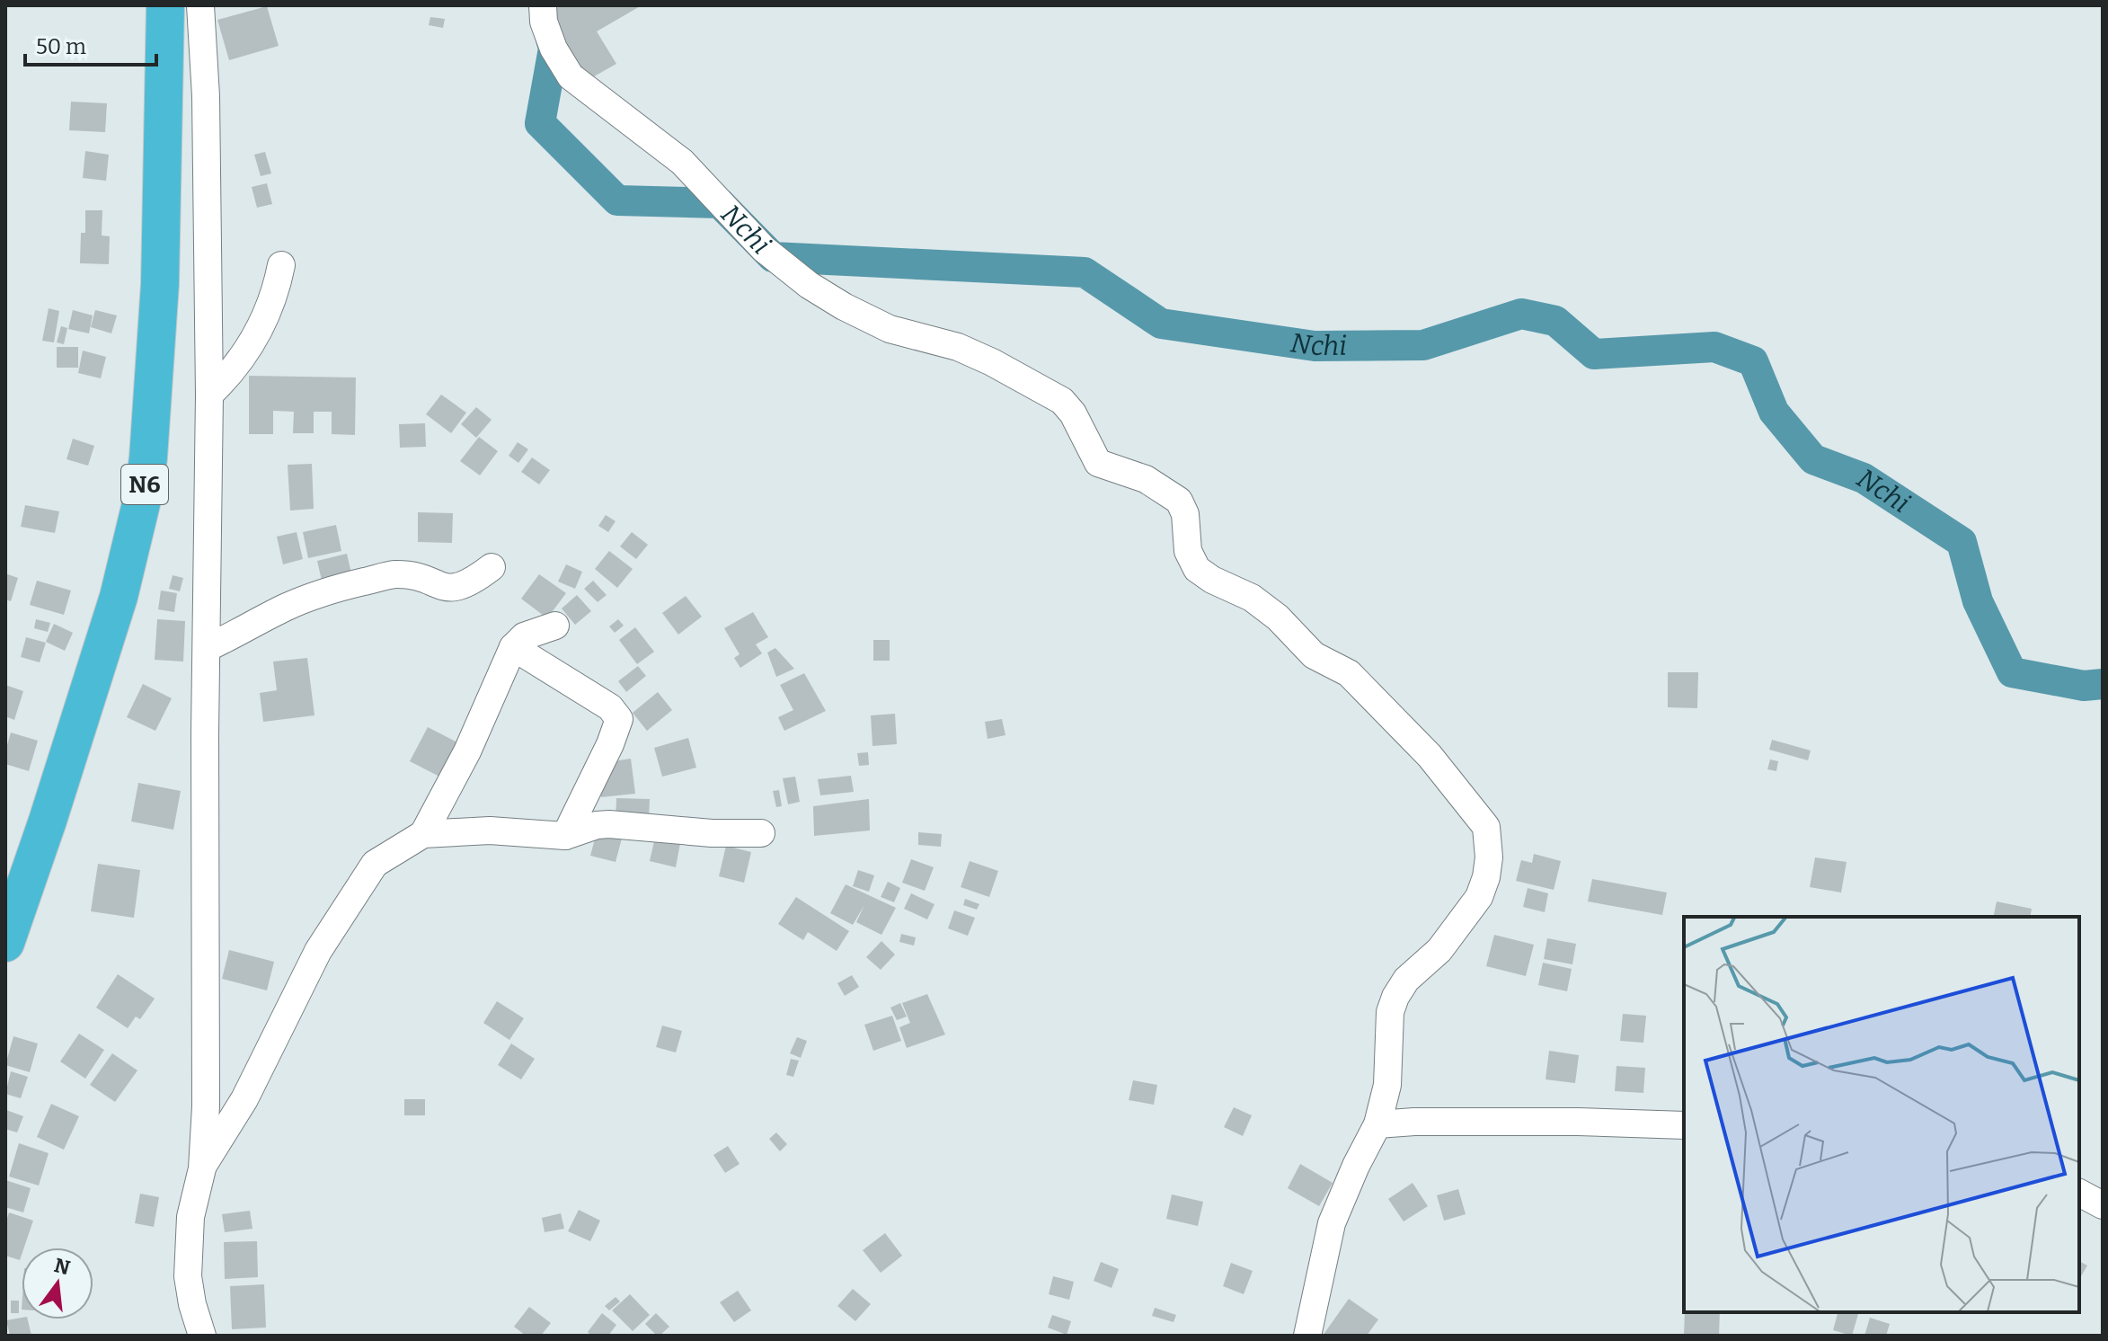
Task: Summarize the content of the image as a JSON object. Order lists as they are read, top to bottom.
{
  "streets": {
    "highway": ["N6"]
  },
  "water": ["Nchi"],
  "scale_bar": "50 m",
  "north": "top"
}
